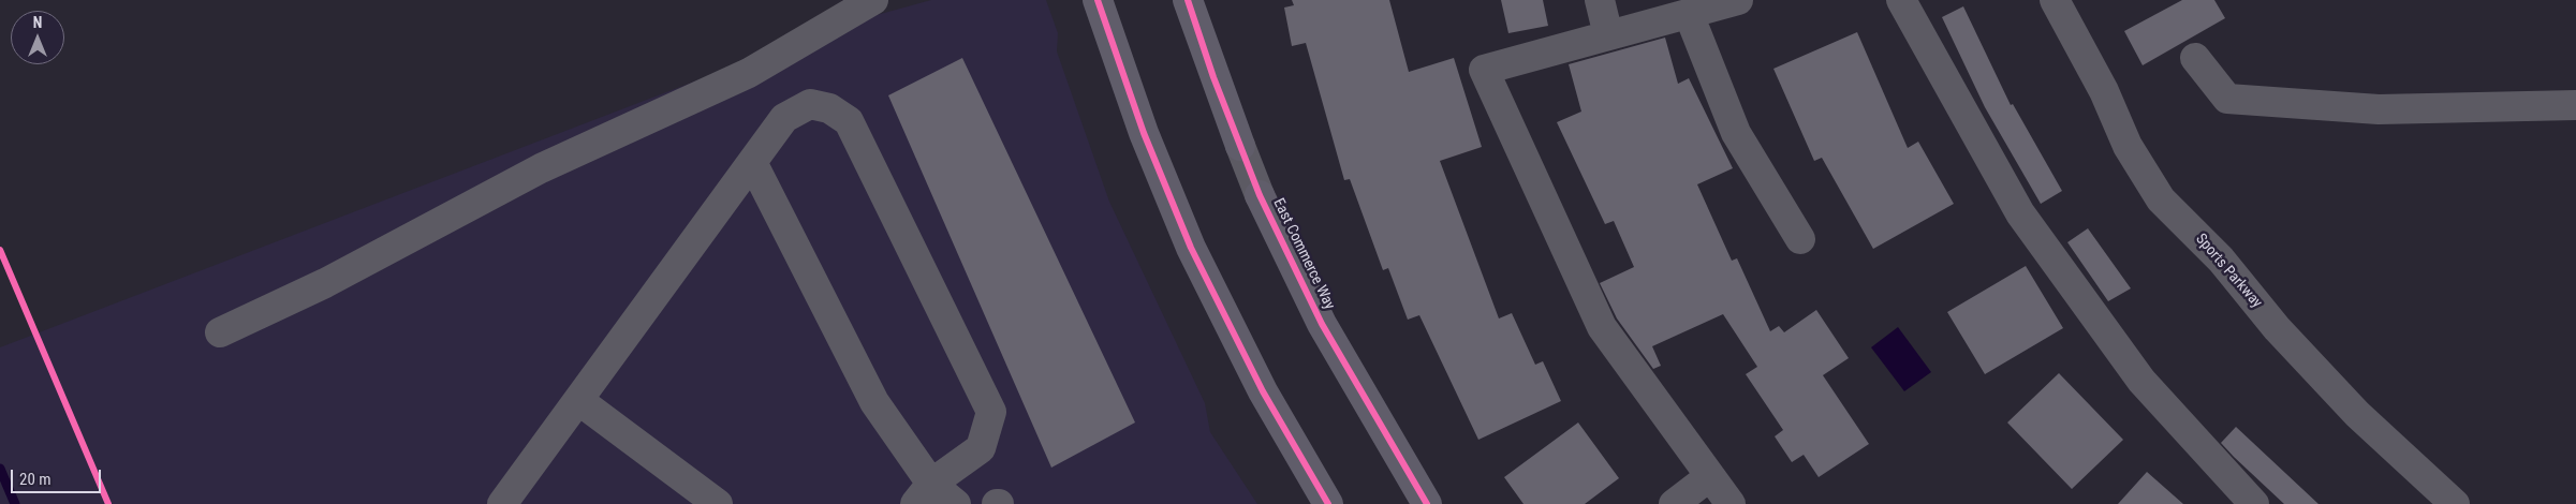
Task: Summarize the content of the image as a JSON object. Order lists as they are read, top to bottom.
{
  "streets": {
    "main road": ["East Commerce Way"],
    "street": ["Sports Parkway"]
  },
  "scale_bar": "20 m",
  "north": "top"
}
